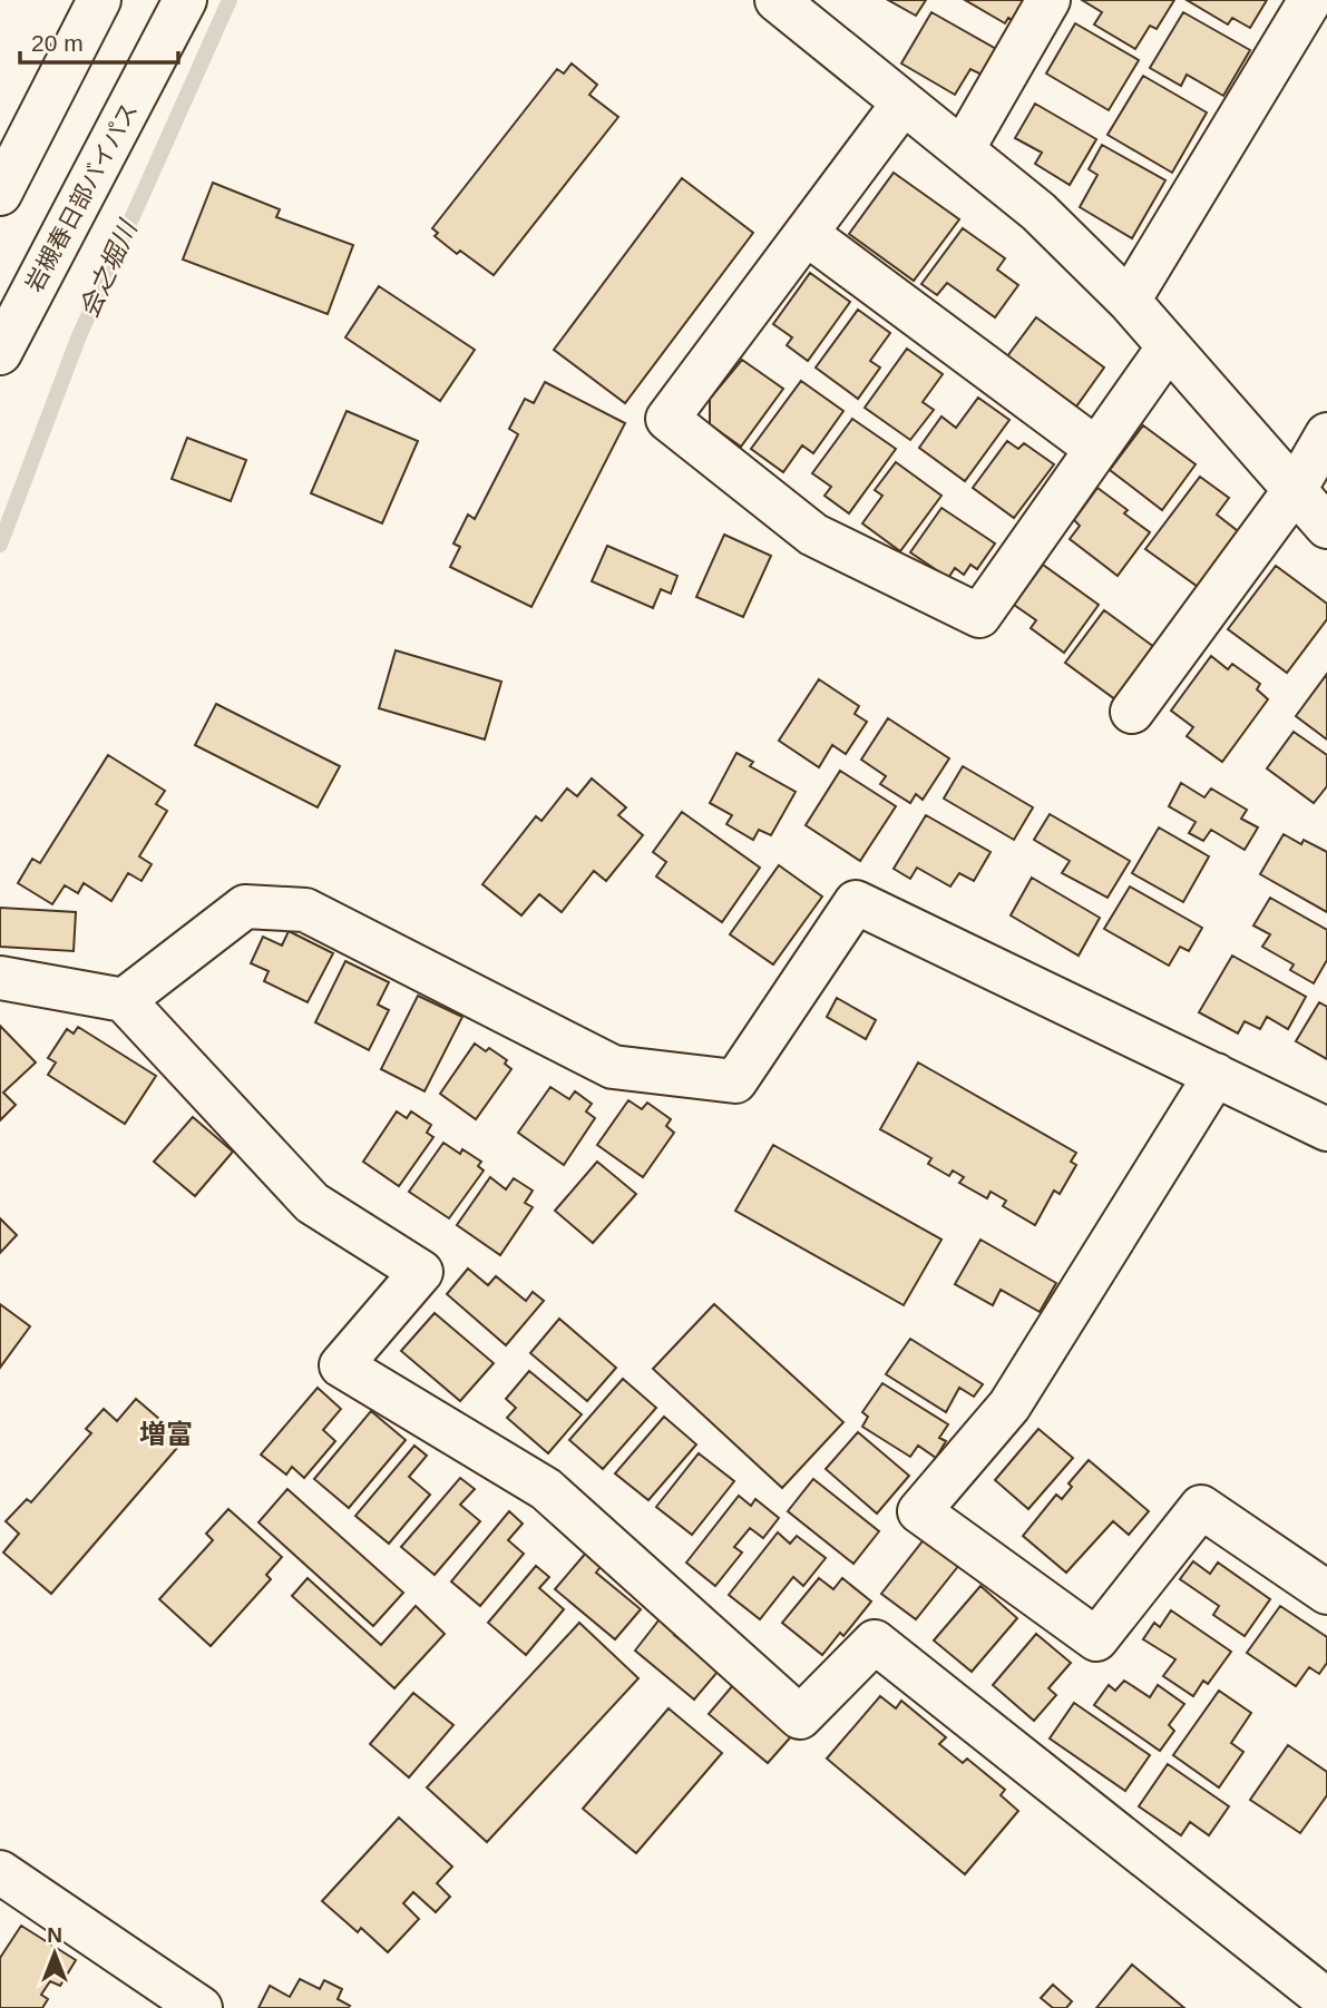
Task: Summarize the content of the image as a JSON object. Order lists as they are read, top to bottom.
{
  "streets": {
    "main road": ["岩槻春日部バイパス"]
  },
  "districts": ["増富"],
  "water": ["会之堀川"],
  "scale_bar": "20 m",
  "north": "top"
}
